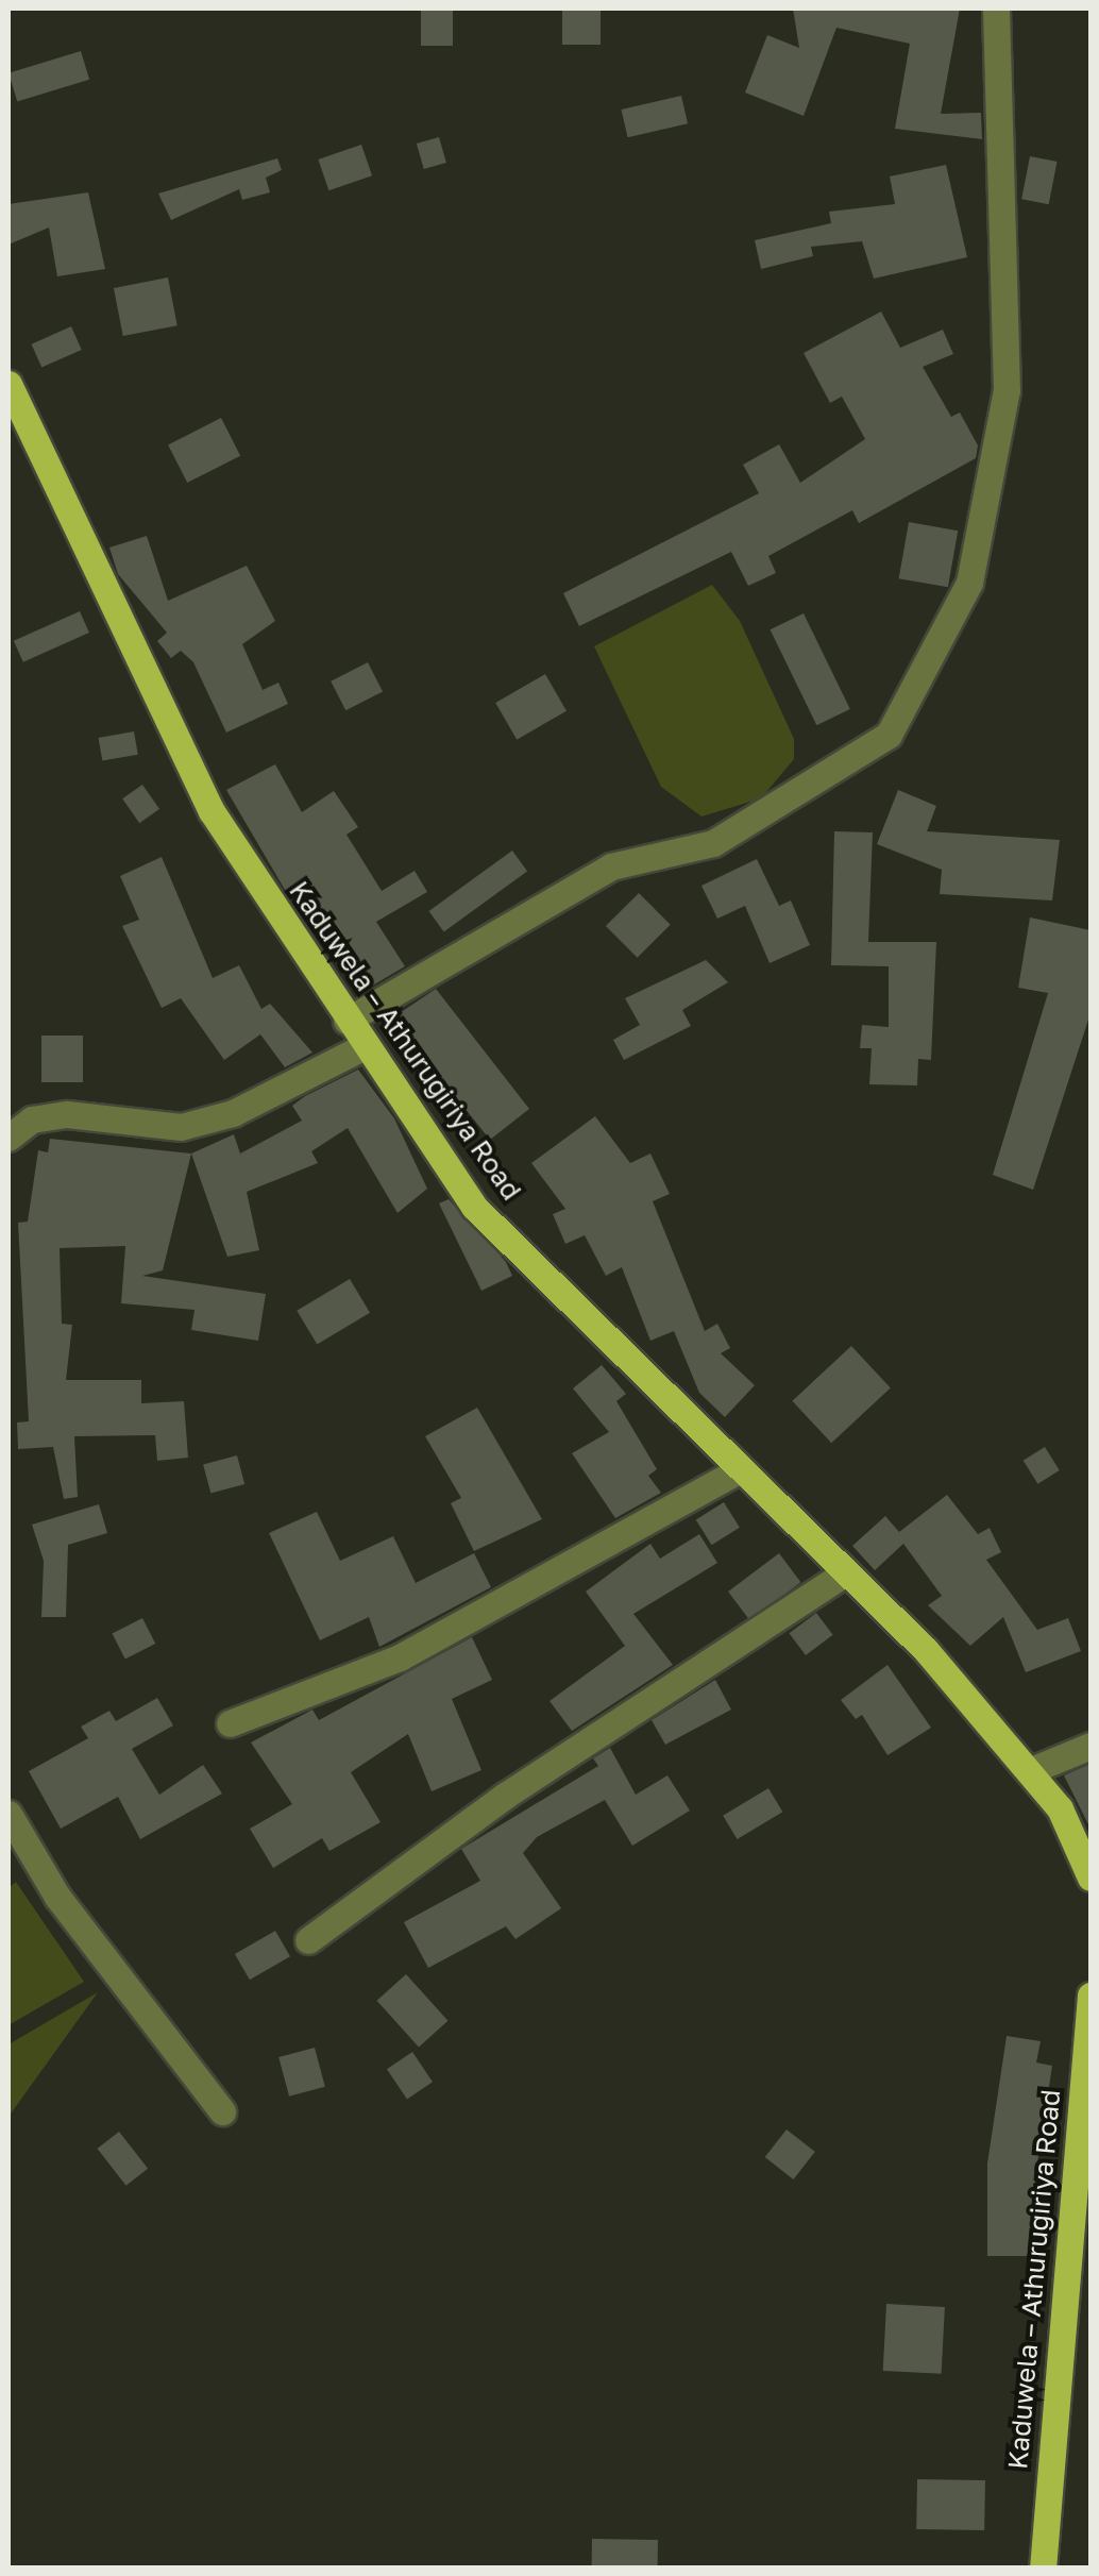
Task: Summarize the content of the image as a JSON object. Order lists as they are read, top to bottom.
{
  "streets": {
    "main road": ["Kaduwela – Athurugiriya Road"]
  }
}
